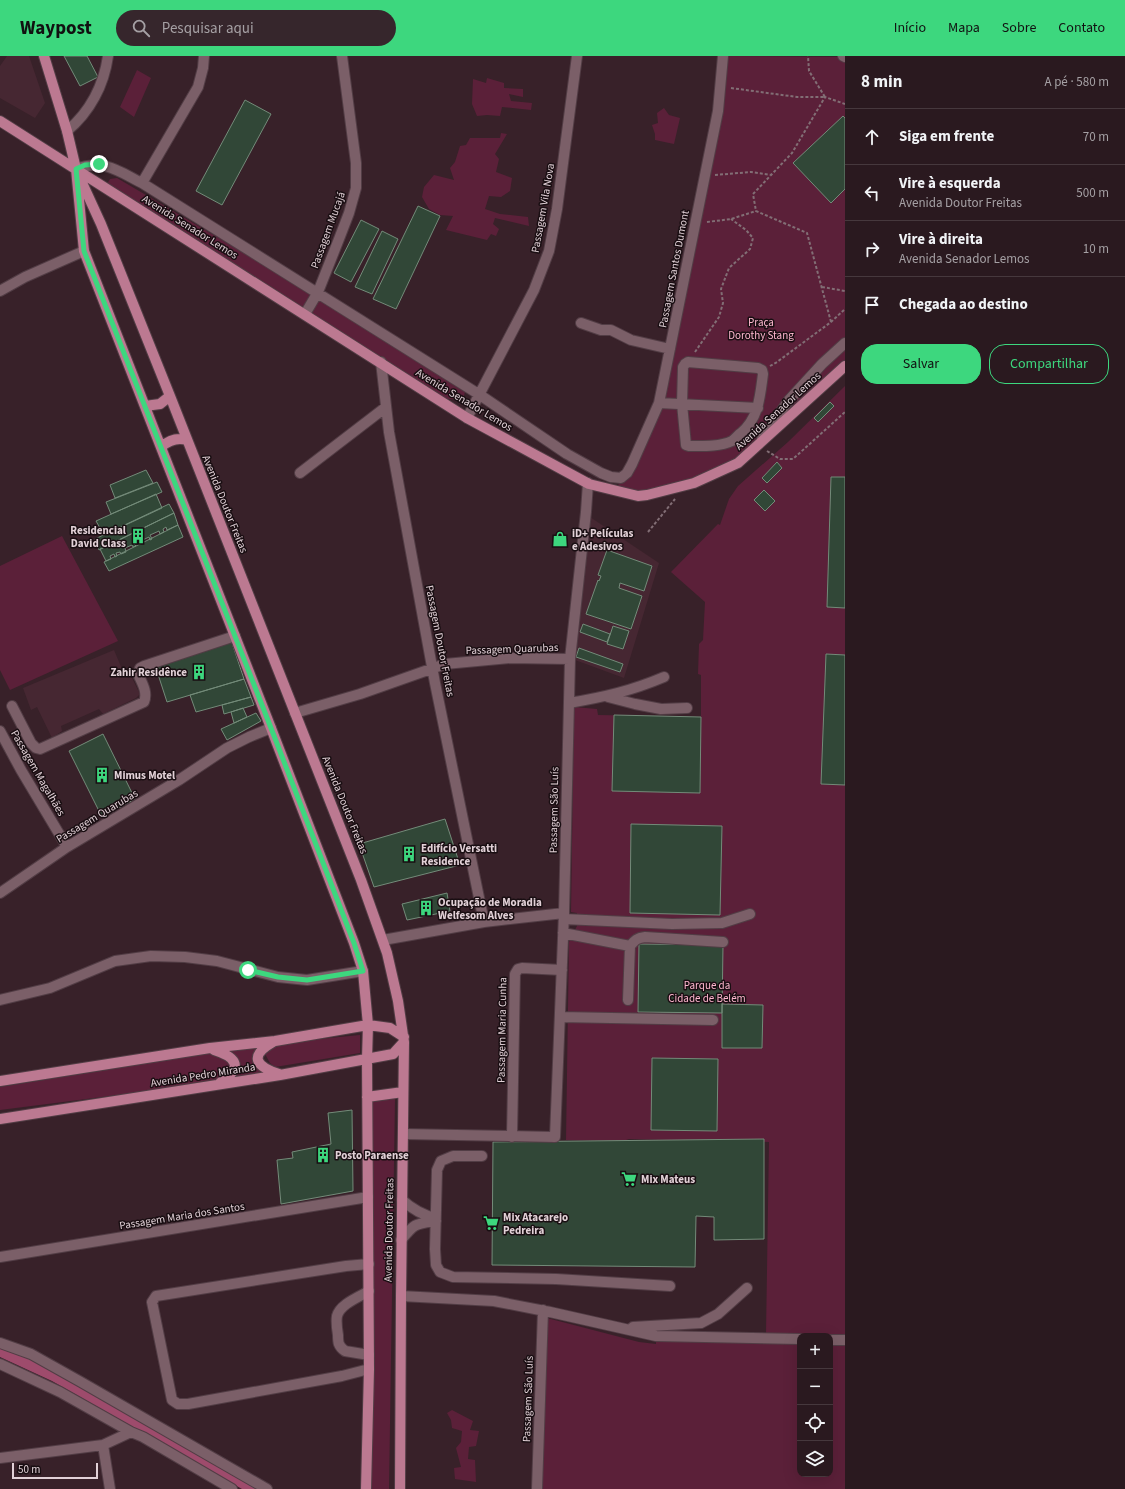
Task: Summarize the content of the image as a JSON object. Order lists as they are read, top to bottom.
{
  "streets": {
    "main road": ["Avenida Senador Lemos", "Avenida Doutor Freitas", "Avenida Pedro Miranda"],
    "street": [
      "Passagem Vila Nova",
      "Passagem Mucajá",
      "Passagem Santos Dumont",
      "Passagem Doutor Freitas",
      "Passagem Quarubas",
      "Passagem Magalhães",
      "Passagem São Luís",
      "Passagem Maria Cunha",
      "Passagem Maria dos Santos"
    ]
  },
  "crossings": [
    ["Passagem Vila Nova", "Avenida Senador Lemos"],
    ["Avenida Senador Lemos", "Passagem Mucajá"],
    ["Avenida Senador Lemos", "Passagem Santos Dumont"],
    ["Avenida Senador Lemos", "Avenida Doutor Freitas"],
    ["Avenida Senador Lemos", "Passagem Doutor Freitas"],
    ["Avenida Senador Lemos", "Passagem São Luís"],
    ["Avenida Doutor Freitas", "Passagem Quarubas"],
    ["Avenida Doutor Freitas", "Avenida Pedro Miranda"],
    ["Avenida Doutor Freitas", "Passagem Maria dos Santos"],
    ["Passagem Doutor Freitas", "Passagem Quarubas"],
    ["Passagem Quarubas", "Passagem Magalhães"],
    ["Passagem Quarubas", "Passagem São Luís"],
    ["Passagem São Luís", "Passagem Maria Cunha"]
  ],
  "parks": ["Praça Dorothy Stang", "Parque da Cidade de Belém"],
  "places": {
    "building": [
      "Residencial David Class",
      "Zahir Residênce",
      "Mimus Motel",
      "Edifício Versatti Residence",
      "Ocupação de Moradia Welfesom Alves",
      "Posto Paraense"
    ],
    "shop": ["iD+ Películas e Adesivos"],
    "supermarket": ["Mix Mateus", "Mix Atacarejo Pedreira"]
  },
  "scale_bar": "50 m",
  "page": {
    "header": "Waypost",
    "search": "Pesquisar aqui",
    "nav": [
      "Início",
      "Mapa",
      "Sobre",
      "Contato"
    ],
    "heading": ["8 min", "A pé · 580 m"],
    "list": [
      ["Siga em frente", "70 m"],
      ["Vire à esquerda", "Avenida Doutor Freitas", "500 m"],
      ["Vire à direita", "Avenida Senador Lemos", "10 m"],
      "Chegada ao destino"
    ],
    "buttons": ["Salvar", "Compartilhar"],
    "map_buttons": ["+", "−"],
    "scale": "50 m"
  }
}
